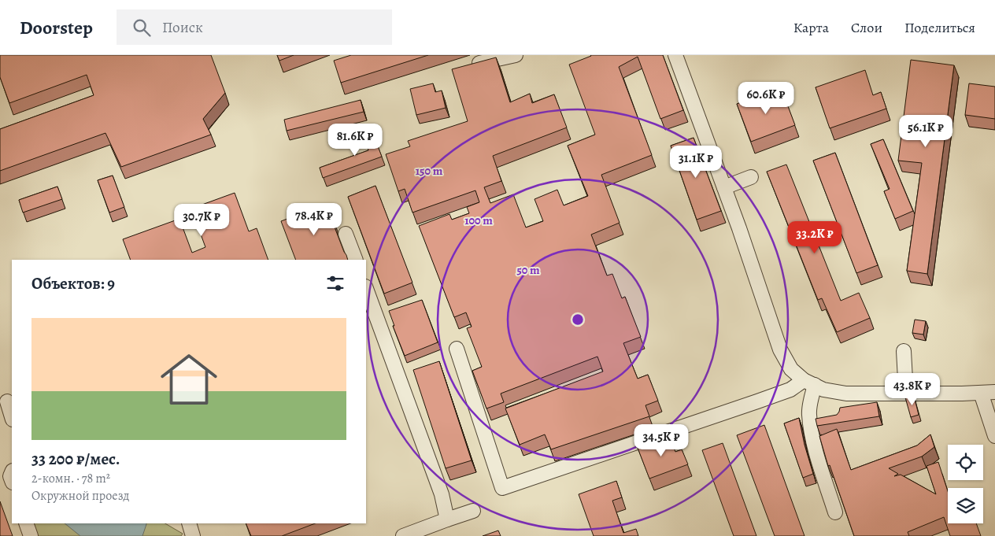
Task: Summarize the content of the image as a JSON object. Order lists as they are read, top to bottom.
{
  "page": {
    "header": "Doorstep",
    "search": "Поиск",
    "nav": ["Карта", "Слои", "Поделиться"],
    "price": [
      "60.6K ₽",
      "56.1K ₽",
      "81.6K ₽",
      "31.1K ₽",
      "78.4K ₽",
      "30.7K ₽",
      "33.2K ₽",
      "43.8K ₽",
      "34.5K ₽"
    ],
    "heading": "Объектов: 9",
    "list": [
      {
        "name": "33 200 ₽/мес.",
        "note": "2-комн. · 78 m² · Окружной проезд"
      }
    ]
  },
  "rings": ["150 m", "100 m", "50 m"]
}
